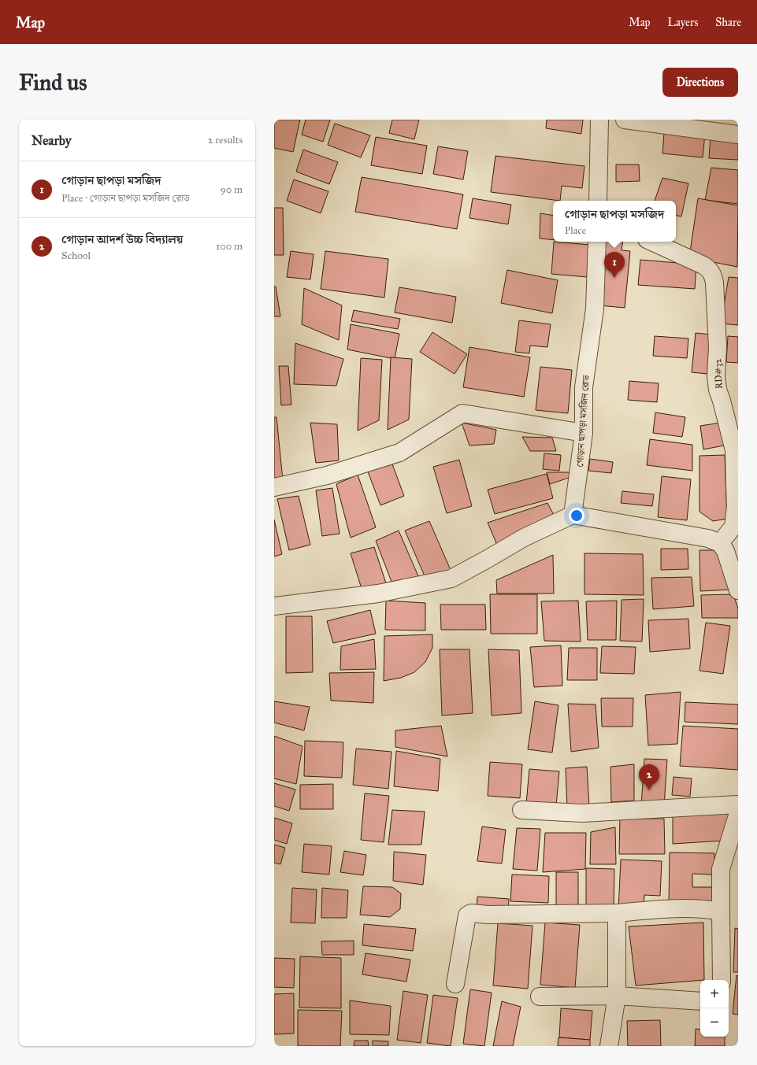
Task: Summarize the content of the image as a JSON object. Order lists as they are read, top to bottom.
{
  "streets": {
    "street": ["RD#32", "গোড়ান ছাপড়া মসজিদ রোড"]
  },
  "page": {
    "header": "Map",
    "nav": ["Map", "Layers", "Share"],
    "buttons": "Directions",
    "title": "Find us",
    "heading": ["Nearby", "2 results"],
    "list": [
      {
        "mark": "1",
        "name": "গোড়ান ছাপড়া মসজিদ",
        "note": "Place · গোড়ান ছাপড়া মসজিদ রোড",
        "value": "90 m"
      },
      {
        "mark": "2",
        "name": "গোড়ান আদর্শ উচ্চ বিদ্যালয়",
        "note": "School",
        "value": "100 m"
      }
    ],
    "popup": ["গোড়ান ছাপড়া মসজিদ", "Place"],
    "pins": ["1", "2"],
    "map_buttons": ["+", "−"]
  }
}
